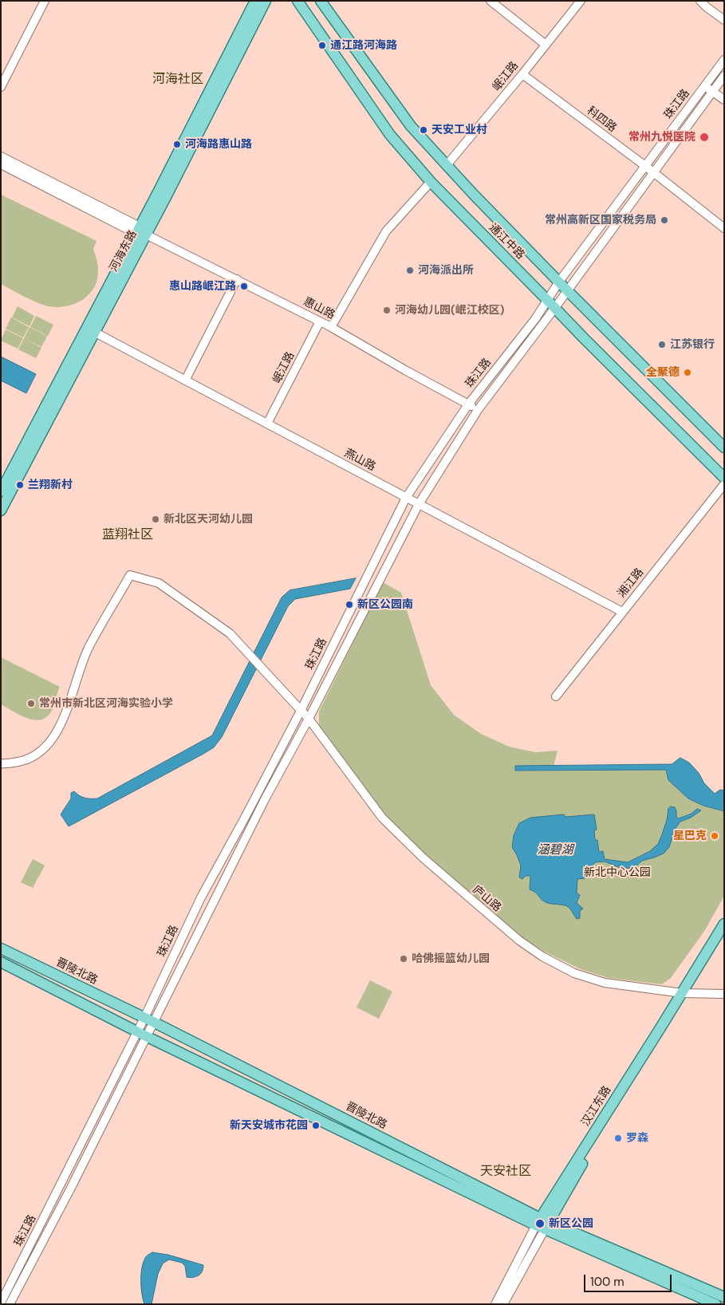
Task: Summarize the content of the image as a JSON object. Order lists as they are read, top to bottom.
{
  "streets": {
    "main road": [
      "通江中路",
      "河海东路",
      "晋陵北路",
      "汉江东路"
    ],
    "street": [
      "岷江路",
      "珠江路",
      "科四路",
      "惠山路",
      "燕山路",
      "湘江路",
      "庐山路"
    ]
  },
  "crossings": [
    ["岷江路", "科四路"],
    ["岷江路", "通江中路"],
    ["岷江路", "惠山路"],
    ["岷江路", "燕山路"],
    ["珠江路", "科四路"],
    ["珠江路", "通江中路"],
    ["珠江路", "惠山路"],
    ["珠江路", "燕山路"],
    ["珠江路", "庐山路"],
    ["珠江路", "晋陵北路"],
    ["河海东路", "惠山路"],
    ["河海东路", "燕山路"],
    ["燕山路", "湘江路"],
    ["庐山路", "汉江东路"],
    ["晋陵北路", "汉江东路"]
  ],
  "districts": ["河海社区", "蓝翔社区", "天安社区"],
  "water": ["涵碧湖"],
  "parks": ["新北中心公园"],
  "places": [
    "通江路河海路",
    "天安工业村",
    "常州九悦医院",
    "河海路惠山路",
    "常州高新区国家税务局",
    "河海派出所",
    "惠山路岷江路",
    "河海幼儿园(岷江校区)",
    "江苏银行",
    "全聚德",
    "兰翔新村",
    "新北区天河幼儿园",
    "新区公园南",
    "常州市新北区河海实验小学",
    "星巴克",
    "哈佛摇篮幼儿园",
    "新天安城市花园",
    "罗森",
    "新区公园"
  ],
  "scale_bar": "100 m"
}
